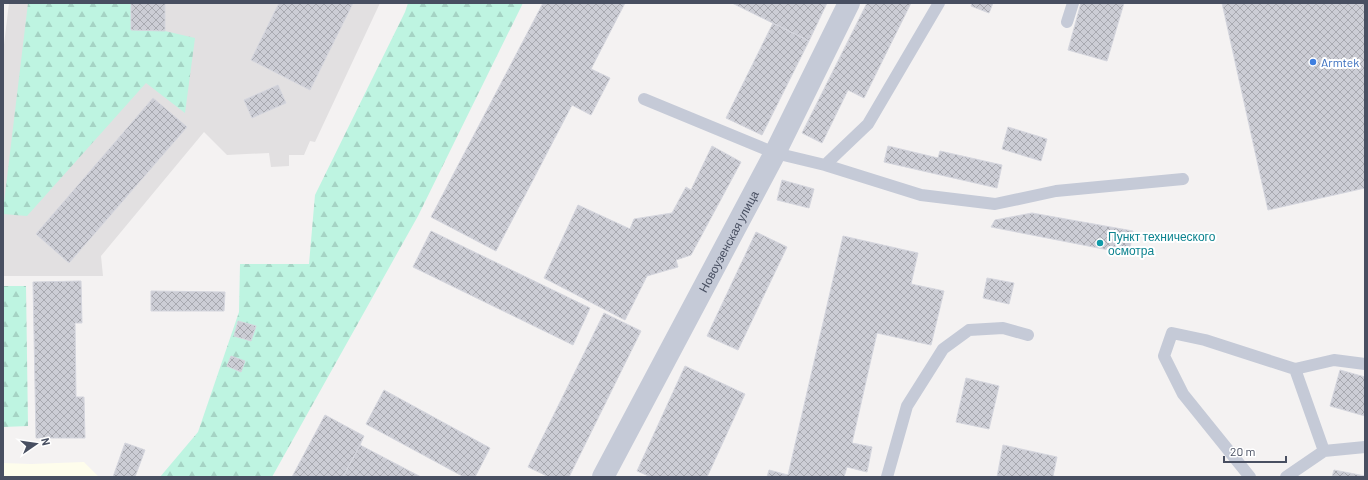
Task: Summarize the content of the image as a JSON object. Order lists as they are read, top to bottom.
{
  "streets": {
    "street": ["Новоузенская улица"]
  },
  "places": ["Armtek", "Пункт технического осмотра"],
  "scale_bar": "20 m",
  "north": "right"
}
